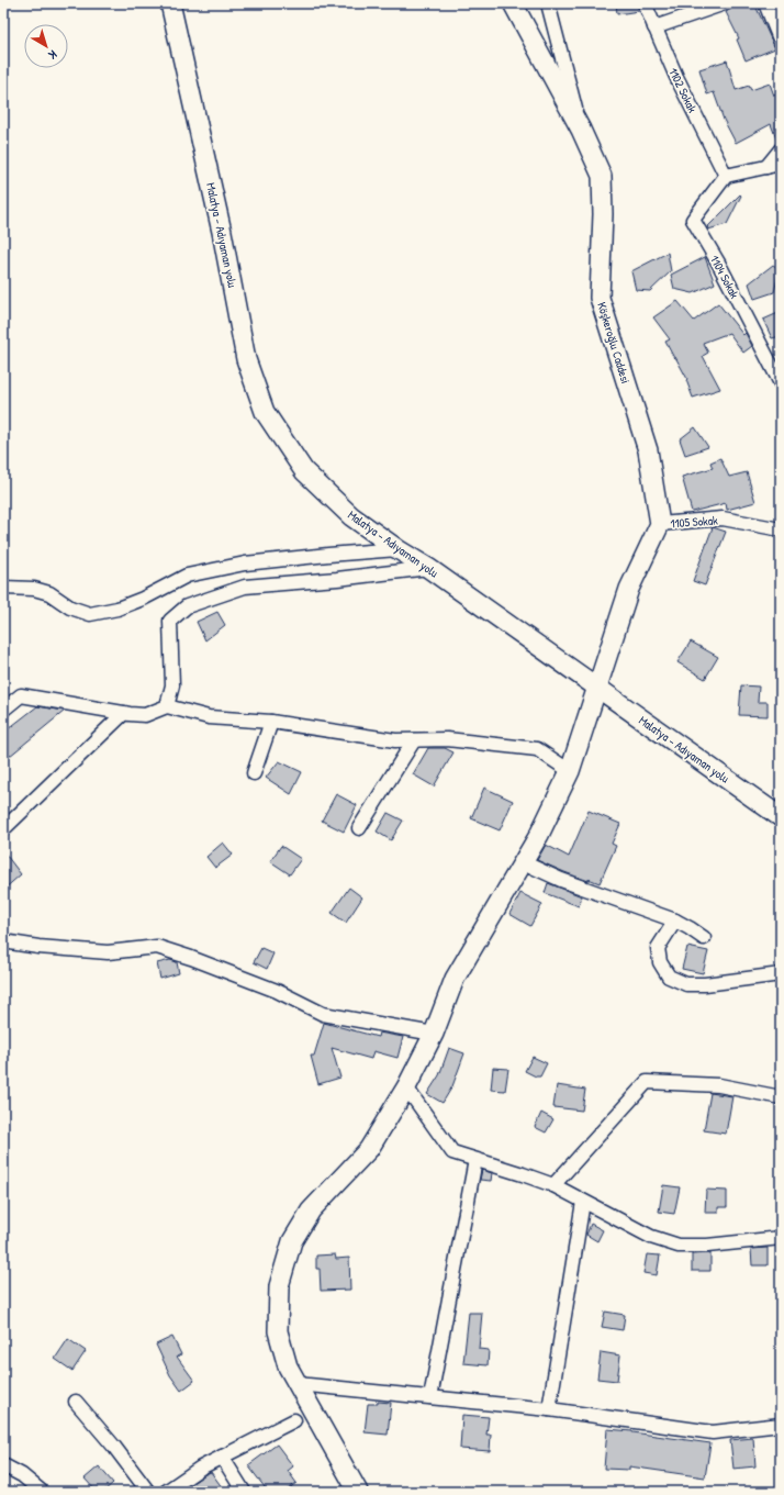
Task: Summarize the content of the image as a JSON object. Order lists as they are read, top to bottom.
{
  "streets": {
    "main road": ["Malatya - Adıyaman yolu", "Köşkeroğlu Caddesi"],
    "street": ["1102 Sokak", "1104 Sokak", "1105 Sokak"]
  },
  "crossings": [
    ["1102 Sokak", "1104 Sokak"],
    ["Köşkeroğlu Caddesi", "1105 Sokak"]
  ],
  "north": "bottom right"
}
